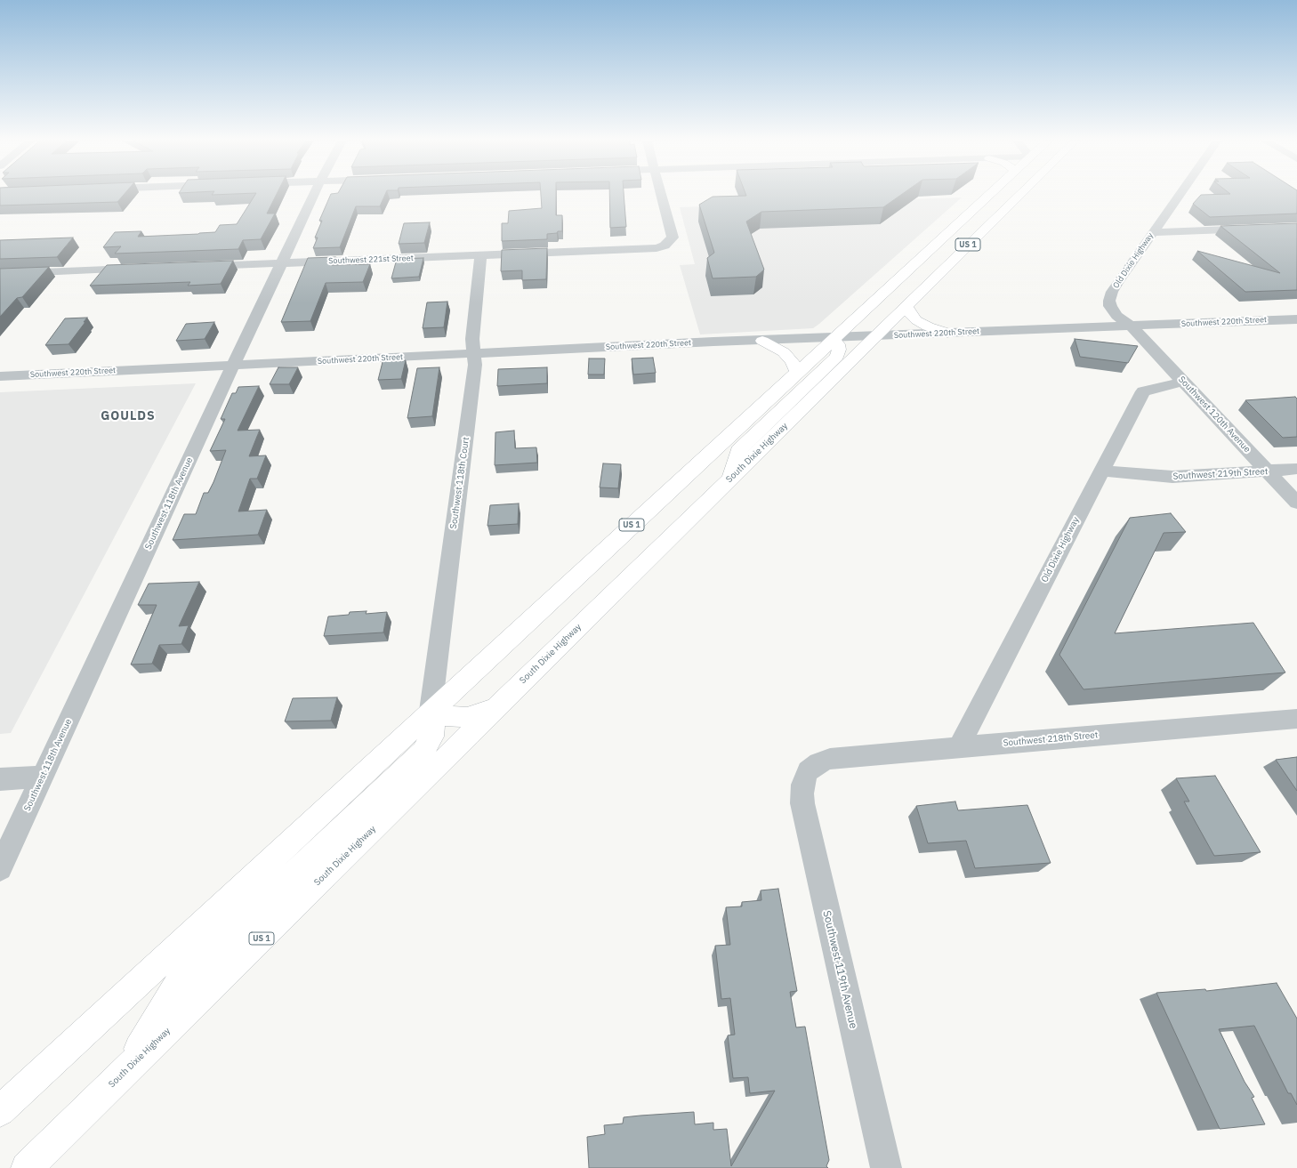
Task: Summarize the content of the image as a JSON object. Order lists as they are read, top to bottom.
{
  "streets": {
    "highway": ["US 1", "South Dixie Highway"],
    "street": [
      "Southwest 221st Street",
      "Old Dixie Highway",
      "Southwest 220th Street",
      "Southwest 120th Avenue",
      "Southwest 219th Street",
      "Southwest 118th Court",
      "Southwest 118th Avenue",
      "Southwest 218th Street",
      "Southwest 119th Avenue"
    ]
  },
  "crossings": [
    ["US 1", "Southwest 220th Street"],
    ["US 1", "Southwest 118th Court"],
    ["Southwest 221st Street", "Southwest 118th Court"],
    ["Southwest 221st Street", "Southwest 118th Avenue"],
    ["Old Dixie Highway", "Southwest 220th Street"],
    ["Old Dixie Highway", "Southwest 120th Avenue"],
    ["Old Dixie Highway", "Southwest 219th Street"],
    ["Old Dixie Highway", "Southwest 218th Street"],
    ["Southwest 220th Street", "Southwest 120th Avenue"],
    ["Southwest 220th Street", "South Dixie Highway"],
    ["Southwest 220th Street", "Southwest 118th Court"],
    ["Southwest 220th Street", "Southwest 118th Avenue"],
    ["Southwest 120th Avenue", "Southwest 219th Street"],
    ["Southwest 218th Street", "Southwest 119th Avenue"]
  ],
  "districts": ["GOULDS"]
}
